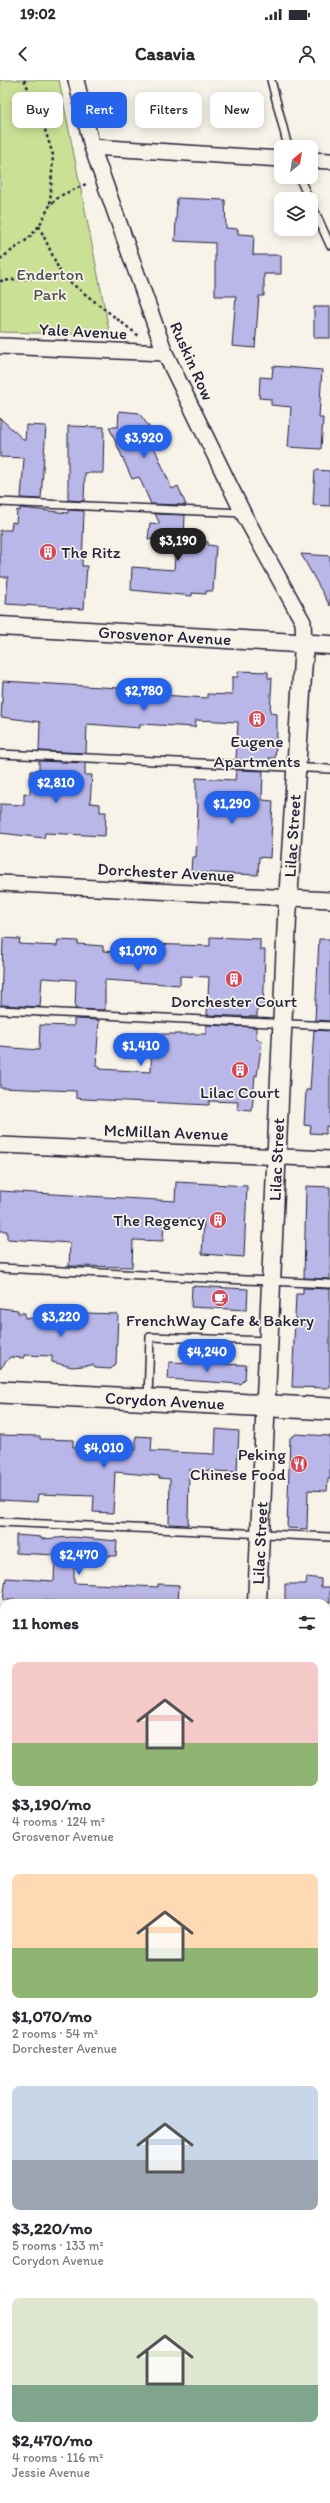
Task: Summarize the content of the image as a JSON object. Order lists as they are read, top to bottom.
{
  "streets": {
    "main road": ["Corydon Avenue"],
    "street": [
      "Yale Avenue",
      "Ruskin Row",
      "Grosvenor Avenue",
      "Lilac Street",
      "Dorchester Avenue",
      "McMillan Avenue"
    ]
  },
  "crossings": [
    ["Yale Avenue", "Ruskin Row"],
    ["Ruskin Row", "Grosvenor Avenue"],
    ["Ruskin Row", "Lilac Street"],
    ["Grosvenor Avenue", "Lilac Street"],
    ["Lilac Street", "Dorchester Avenue"],
    ["Lilac Street", "McMillan Avenue"],
    ["Lilac Street", "Corydon Avenue"]
  ],
  "parks": ["Enderton Park"],
  "places": {
    "building": [
      "The Ritz",
      "Eugene Apartments",
      "Dorchester Court",
      "Lilac Court",
      "The Regency"
    ],
    "cafe": ["FrenchWay Cafe & Bakery"],
    "restaurant": ["Peking Chinese Food"]
  },
  "north": "top right",
  "page": {
    "status": "19:02",
    "header": "Casavia",
    "chip": [
      "Buy",
      "Rent",
      "Filters",
      "New"
    ],
    "price": [
      "$3,920",
      "$3,190",
      "$2,780",
      "$2,810",
      "$1,290",
      "$1,070",
      "$1,410",
      "$3,220",
      "$4,240",
      "$4,010",
      "$2,470"
    ],
    "heading": "11 homes",
    "list": [
      {
        "name": "$3,190/mo",
        "note": "4 rooms · 124 m² · Grosvenor Avenue"
      },
      {
        "name": "$1,070/mo",
        "note": "2 rooms · 54 m² · Dorchester Avenue"
      },
      {
        "name": "$3,220/mo",
        "note": "5 rooms · 133 m² · Corydon Avenue"
      },
      {
        "name": "$2,470/mo",
        "note": "4 rooms · 116 m² · Jessie Avenue"
      }
    ]
  }
}
